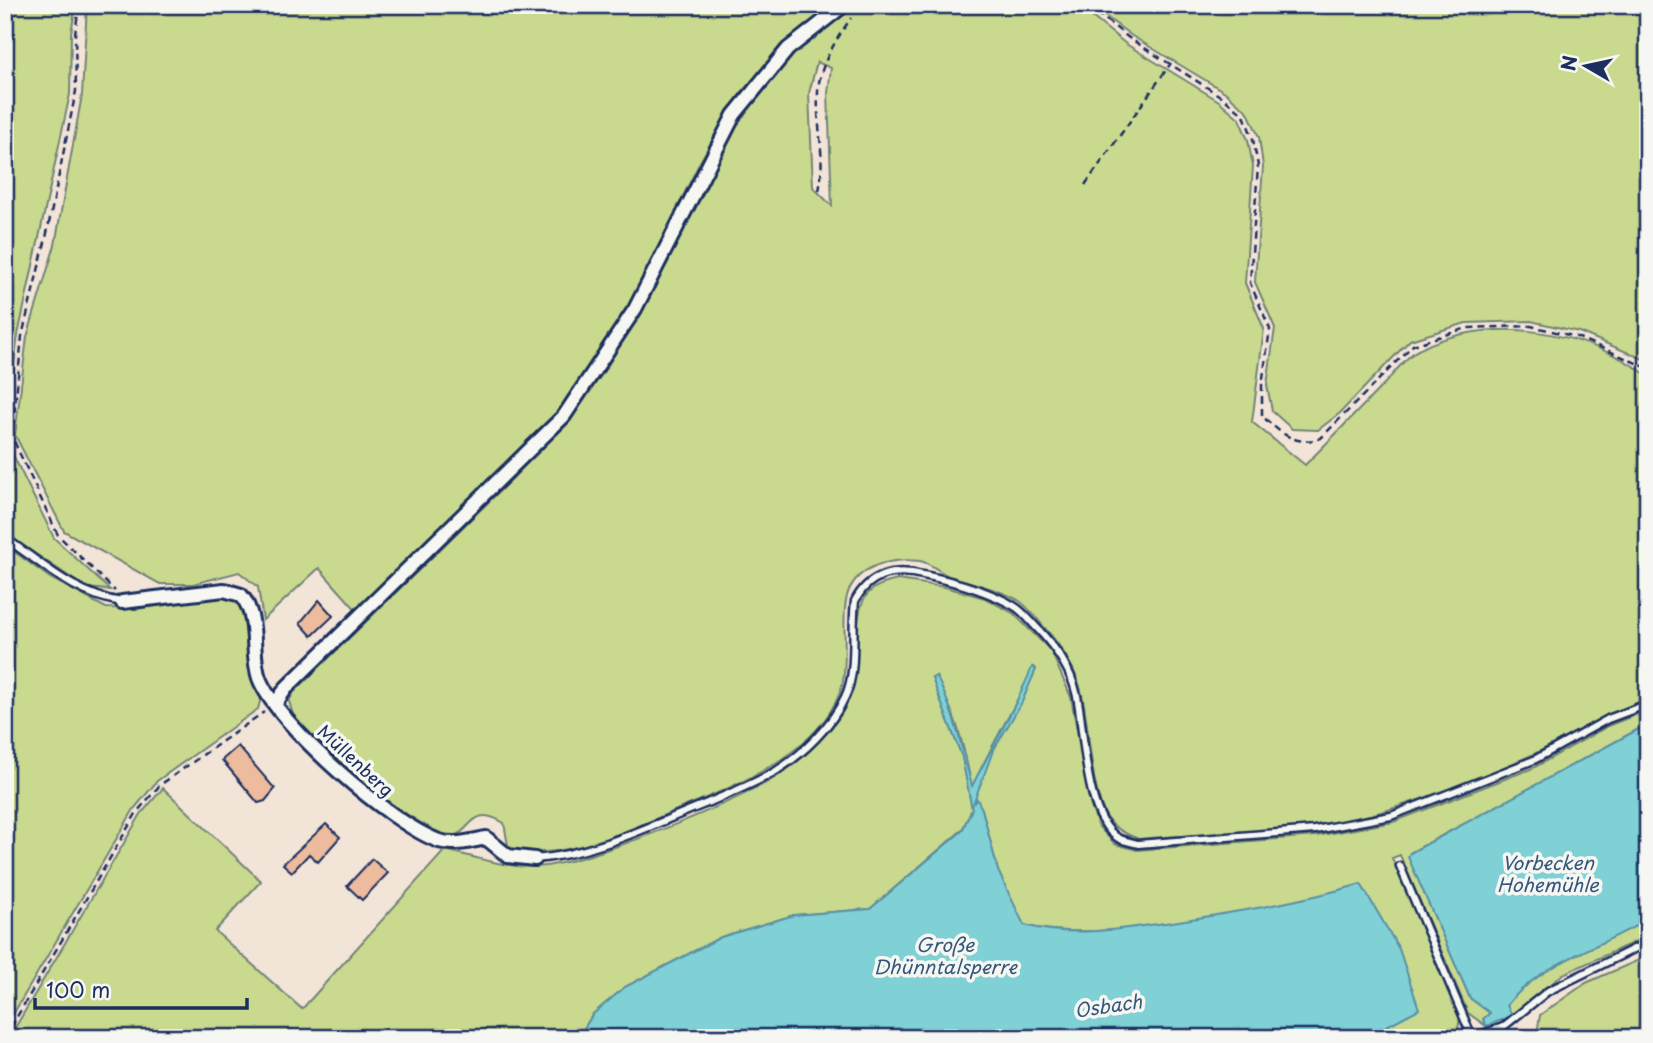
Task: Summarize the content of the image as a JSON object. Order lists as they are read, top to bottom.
{
  "streets": {
    "street": ["Müllenberg"]
  },
  "water": ["Vorbecken Hohemühle", "Große Dhünntalsperre", "Osbach"],
  "scale_bar": "100 m",
  "north": "left"
}
